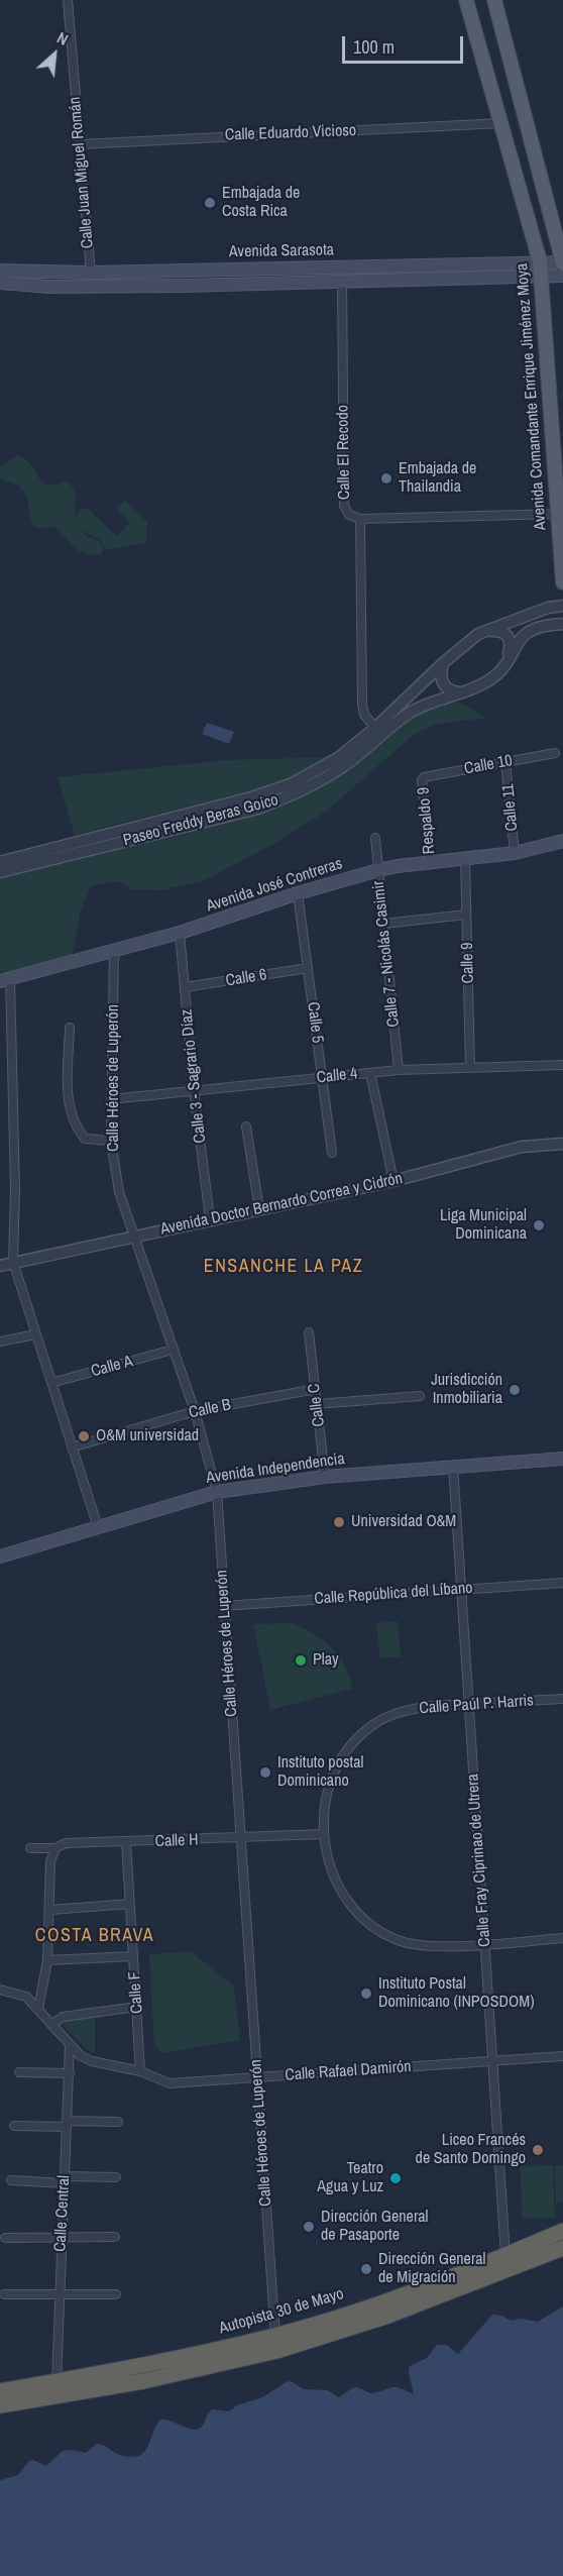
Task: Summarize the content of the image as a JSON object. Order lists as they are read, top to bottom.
{
  "streets": {
    "highway": ["Autopista 30 de Mayo"],
    "main road": [
      "Avenida Sarasota",
      "Avenida Comandante Enrique Jiménez Moya",
      "Avenida José Contreras",
      "Avenida Independencia"
    ],
    "street": [
      "Calle Eduardo Vicioso",
      "Calle Juan Miguel Román",
      "Calle El Recodo",
      "Calle 10",
      "Calle 11",
      "Paseo Freddy Beras Goico",
      "Respaldo 9",
      "Calle 7 - Nicolás Casimir",
      "Calle 9",
      "Calle 6",
      "Calle 5",
      "Calle 3 - Sagrario Díaz",
      "Calle 4",
      "Calle Héroes de Luperón",
      "Avenida Doctor Bernardo Correa y Cidrón",
      "Calle A",
      "Calle C",
      "Calle B",
      "Calle República del Líbano",
      "Calle Paúl P. Harris",
      "Calle H",
      "Calle Fray Ciprinao de Utrera",
      "Calle F",
      "Calle Rafael Damirón",
      "Calle Central"
    ]
  },
  "crossings": [
    ["Calle Eduardo Vicioso", "Calle Juan Miguel Román"],
    ["Calle Eduardo Vicioso", "Avenida Comandante Enrique Jiménez Moya"],
    ["Calle Juan Miguel Román", "Avenida Sarasota"],
    ["Avenida Sarasota", "Avenida Comandante Enrique Jiménez Moya"],
    ["Avenida Sarasota", "Calle El Recodo"],
    ["Avenida Comandante Enrique Jiménez Moya", "Calle El Recodo"],
    ["Calle 10", "Calle 11"],
    ["Calle 10", "Respaldo 9"],
    ["Calle 11", "Avenida José Contreras"],
    ["Respaldo 9", "Avenida José Contreras"],
    ["Avenida José Contreras", "Calle 7 - Nicolás Casimir"],
    ["Avenida José Contreras", "Calle 9"],
    ["Avenida José Contreras", "Calle 5"],
    ["Avenida José Contreras", "Calle 3 - Sagrario Díaz"],
    ["Avenida José Contreras", "Calle Héroes de Luperón"],
    ["Calle 7 - Nicolás Casimir", "Calle 4"],
    ["Calle 9", "Calle 4"],
    ["Calle 6", "Calle 5"],
    ["Calle 6", "Calle 3 - Sagrario Díaz"],
    ["Calle 5", "Calle 4"],
    ["Calle 3 - Sagrario Díaz", "Calle 4"],
    ["Calle 3 - Sagrario Díaz", "Avenida Doctor Bernardo Correa y Cidrón"],
    ["Calle 4", "Calle Héroes de Luperón"],
    ["Calle Héroes de Luperón", "Avenida Doctor Bernardo Correa y Cidrón"],
    ["Calle Héroes de Luperón", "Calle A"],
    ["Calle Héroes de Luperón", "Calle B"],
    ["Calle Héroes de Luperón", "Avenida Independencia"],
    ["Calle Héroes de Luperón", "Calle República del Líbano"],
    ["Calle Héroes de Luperón", "Calle H"],
    ["Calle Héroes de Luperón", "Calle Rafael Damirón"],
    ["Calle Héroes de Luperón", "Autopista 30 de Mayo"],
    ["Calle C", "Calle B"],
    ["Calle C", "Avenida Independencia"],
    ["Avenida Independencia", "Calle Fray Ciprinao de Utrera"],
    ["Calle República del Líbano", "Calle Fray Ciprinao de Utrera"],
    ["Calle Paúl P. Harris", "Calle H"],
    ["Calle Paúl P. Harris", "Calle Fray Ciprinao de Utrera"],
    ["Calle H", "Calle F"],
    ["Calle Fray Ciprinao de Utrera", "Calle Rafael Damirón"],
    ["Calle Fray Ciprinao de Utrera", "Autopista 30 de Mayo"],
    ["Calle F", "Calle Rafael Damirón"],
    ["Calle Rafael Damirón", "Calle Central"],
    ["Calle Central", "Autopista 30 de Mayo"]
  ],
  "districts": ["ENSANCHE LA PAZ", "COSTA BRAVA"],
  "places": [
    "Embajada de Costa Rica",
    "Embajada de Thailandia",
    "Liga Municipal Dominicana",
    "Jurisdicción Inmobiliaria",
    "O&M universidad",
    "Universidad O&M",
    "Play",
    "Instituto postal Dominicano",
    "Instituto Postal Dominicano (INPOSDOM)",
    "Liceo Francés de Santo Domingo",
    "Teatro Agua y Luz",
    "Dirección General de Pasaporte",
    "Dirección General de Migración"
  ],
  "scale_bar": "100 m",
  "north": "top right"
}
